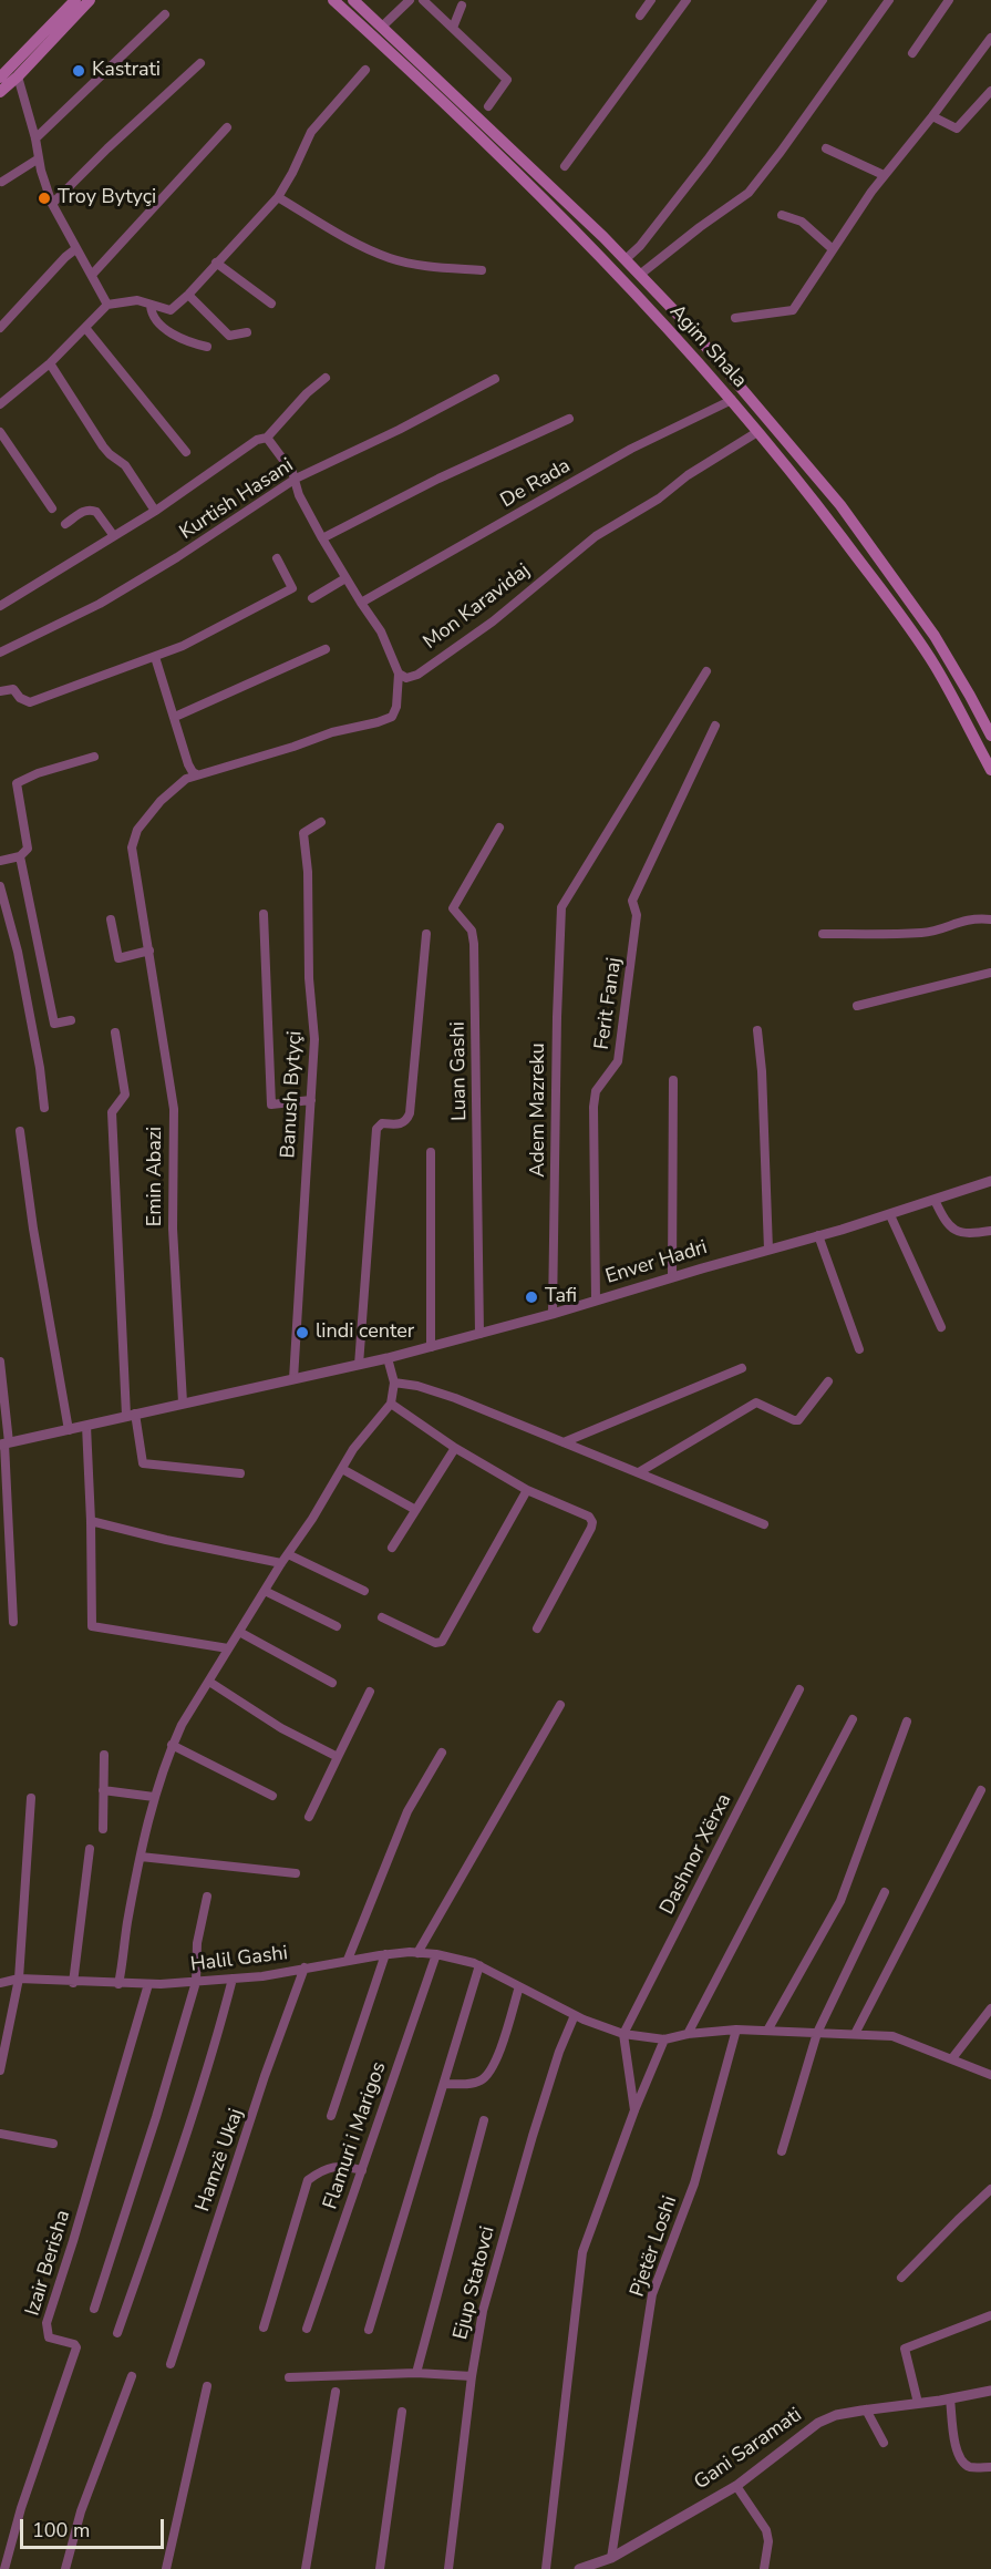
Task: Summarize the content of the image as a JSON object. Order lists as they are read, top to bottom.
{
  "streets": {
    "main road": ["Agim Shala"],
    "street": [
      "De Rada",
      "Kurtish Hasani",
      "Mon Karavidaj",
      "Ferit Fanaj",
      "Luan Gashi",
      "Banush Bytyçi",
      "Adem Mazreku",
      "Emin Abazi",
      "Enver Hadri",
      "Dashnor Xërxa",
      "Halil Gashi",
      "Flamuri i Marigos",
      "Hamzë Ukaj",
      "Pjetër Loshi",
      "Izair Berisha",
      "Ejup Statovci",
      "Gani Saramati"
    ]
  },
  "crossings": [
    ["Agim Shala", "De Rada"],
    ["Agim Shala", "Mon Karavidaj"],
    ["Mon Karavidaj", "Emin Abazi"],
    ["Ferit Fanaj", "Enver Hadri"],
    ["Luan Gashi", "Enver Hadri"],
    ["Banush Bytyçi", "Enver Hadri"],
    ["Adem Mazreku", "Enver Hadri"],
    ["Emin Abazi", "Enver Hadri"],
    ["Dashnor Xërxa", "Halil Gashi"],
    ["Halil Gashi", "Flamuri i Marigos"],
    ["Halil Gashi", "Hamzë Ukaj"],
    ["Halil Gashi", "Pjetër Loshi"],
    ["Halil Gashi", "Izair Berisha"],
    ["Halil Gashi", "Ejup Statovci"],
    ["Pjetër Loshi", "Gani Saramati"]
  ],
  "places": [
    "Kastrati",
    "Troy Bytyçi",
    "Tafi",
    "lindi center"
  ],
  "scale_bar": "100 m"
}
